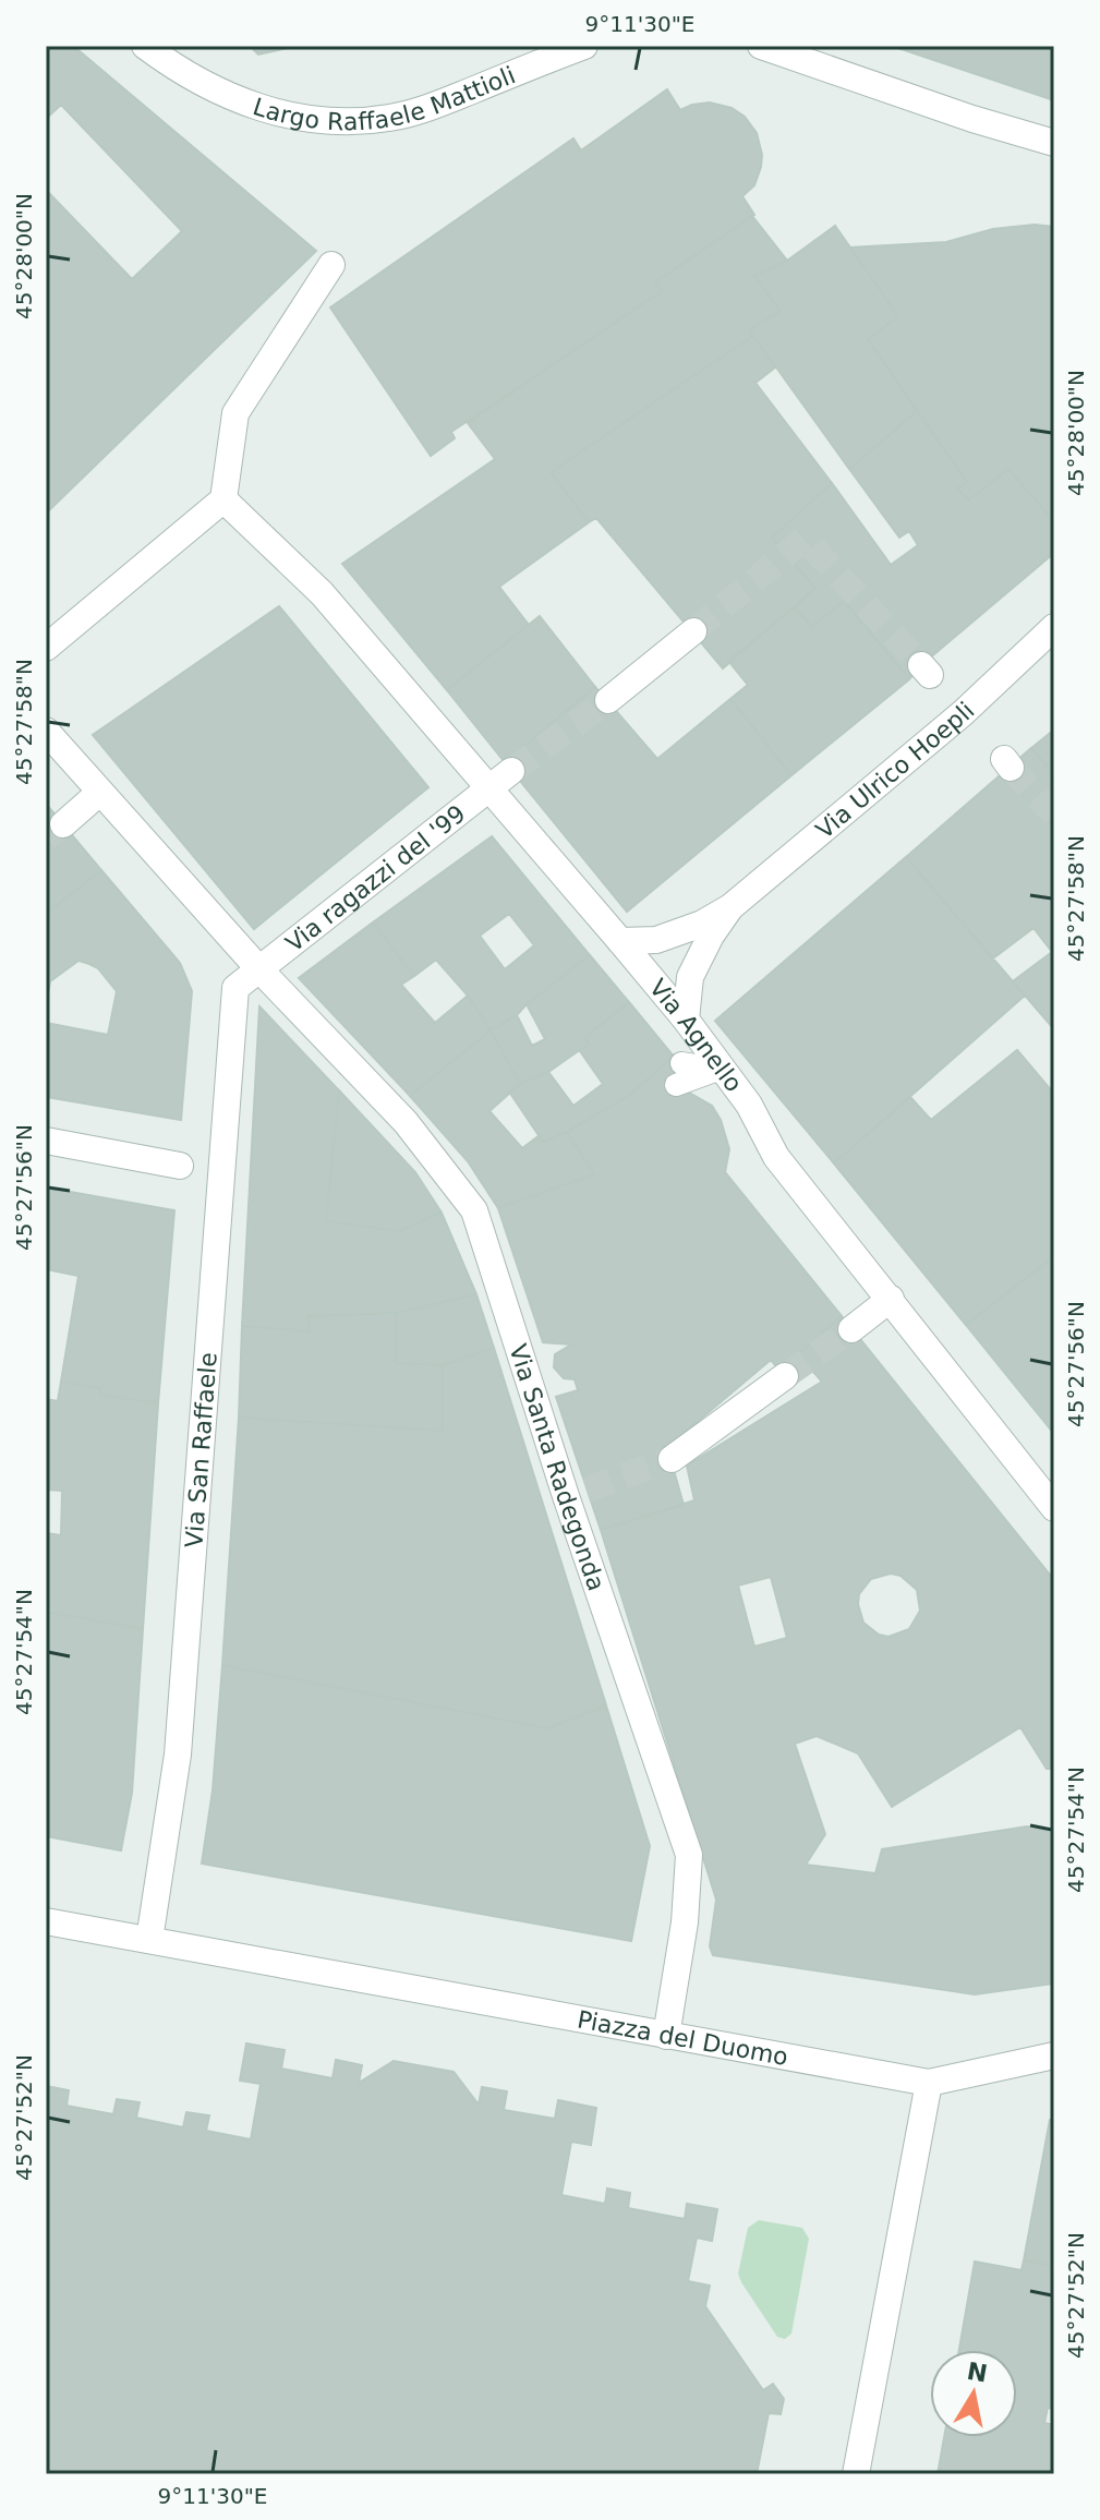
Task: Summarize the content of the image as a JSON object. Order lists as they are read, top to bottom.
{
  "streets": {
    "street": [
      "Largo Raffaele Mattioli",
      "Via Ulrico Hoepli",
      "Via ragazzi del '99",
      "Via Agnello",
      "Via San Raffaele",
      "Via Santa Radegonda",
      "Piazza del Duomo"
    ]
  },
  "crossings": [
    ["Via Ulrico Hoepli", "Via Agnello"],
    ["Via ragazzi del '99", "Via Agnello"],
    ["Via ragazzi del '99", "Via San Raffaele"],
    ["Via ragazzi del '99", "Via Santa Radegonda"],
    ["Via San Raffaele", "Via Santa Radegonda"],
    ["Via San Raffaele", "Piazza del Duomo"],
    ["Via Santa Radegonda", "Piazza del Duomo"]
  ],
  "north": "top",
  "coordinates": [
    "9°11'30\"E",
    "45°28'00\"N",
    "45°27'58\"N",
    "45°27'56\"N",
    "45°27'54\"N",
    "45°27'52\"N"
  ]
}
